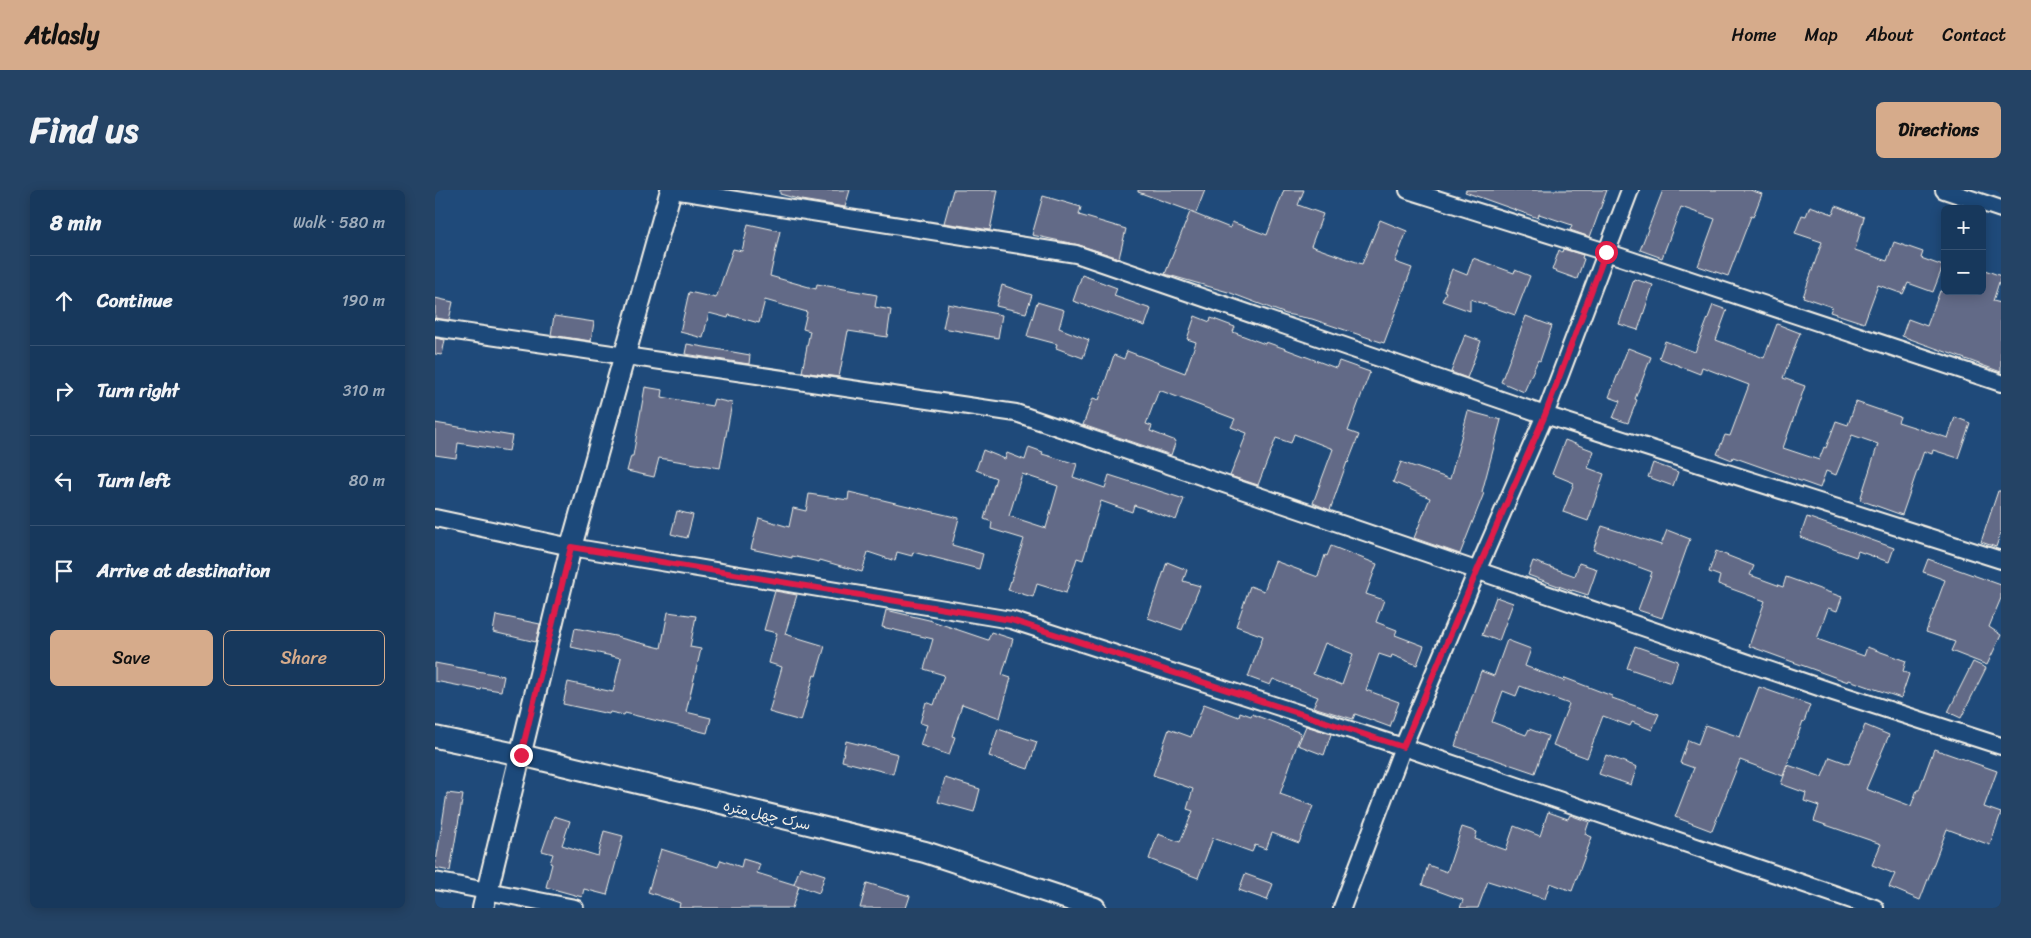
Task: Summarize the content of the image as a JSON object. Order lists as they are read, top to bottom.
{
  "streets": {
    "street": ["سرک چهل متره"]
  },
  "page": {
    "header": "Atlasly",
    "nav": [
      "Home",
      "Map",
      "About",
      "Contact"
    ],
    "title": "Find us",
    "buttons": [
      "Directions",
      ["Save", "Share"]
    ],
    "heading": ["8 min", "Walk · 580 m"],
    "map_buttons": ["+", "−"],
    "list": [
      ["Continue", "190 m"],
      ["Turn right", "310 m"],
      ["Turn left", "80 m"],
      "Arrive at destination"
    ]
  }
}
